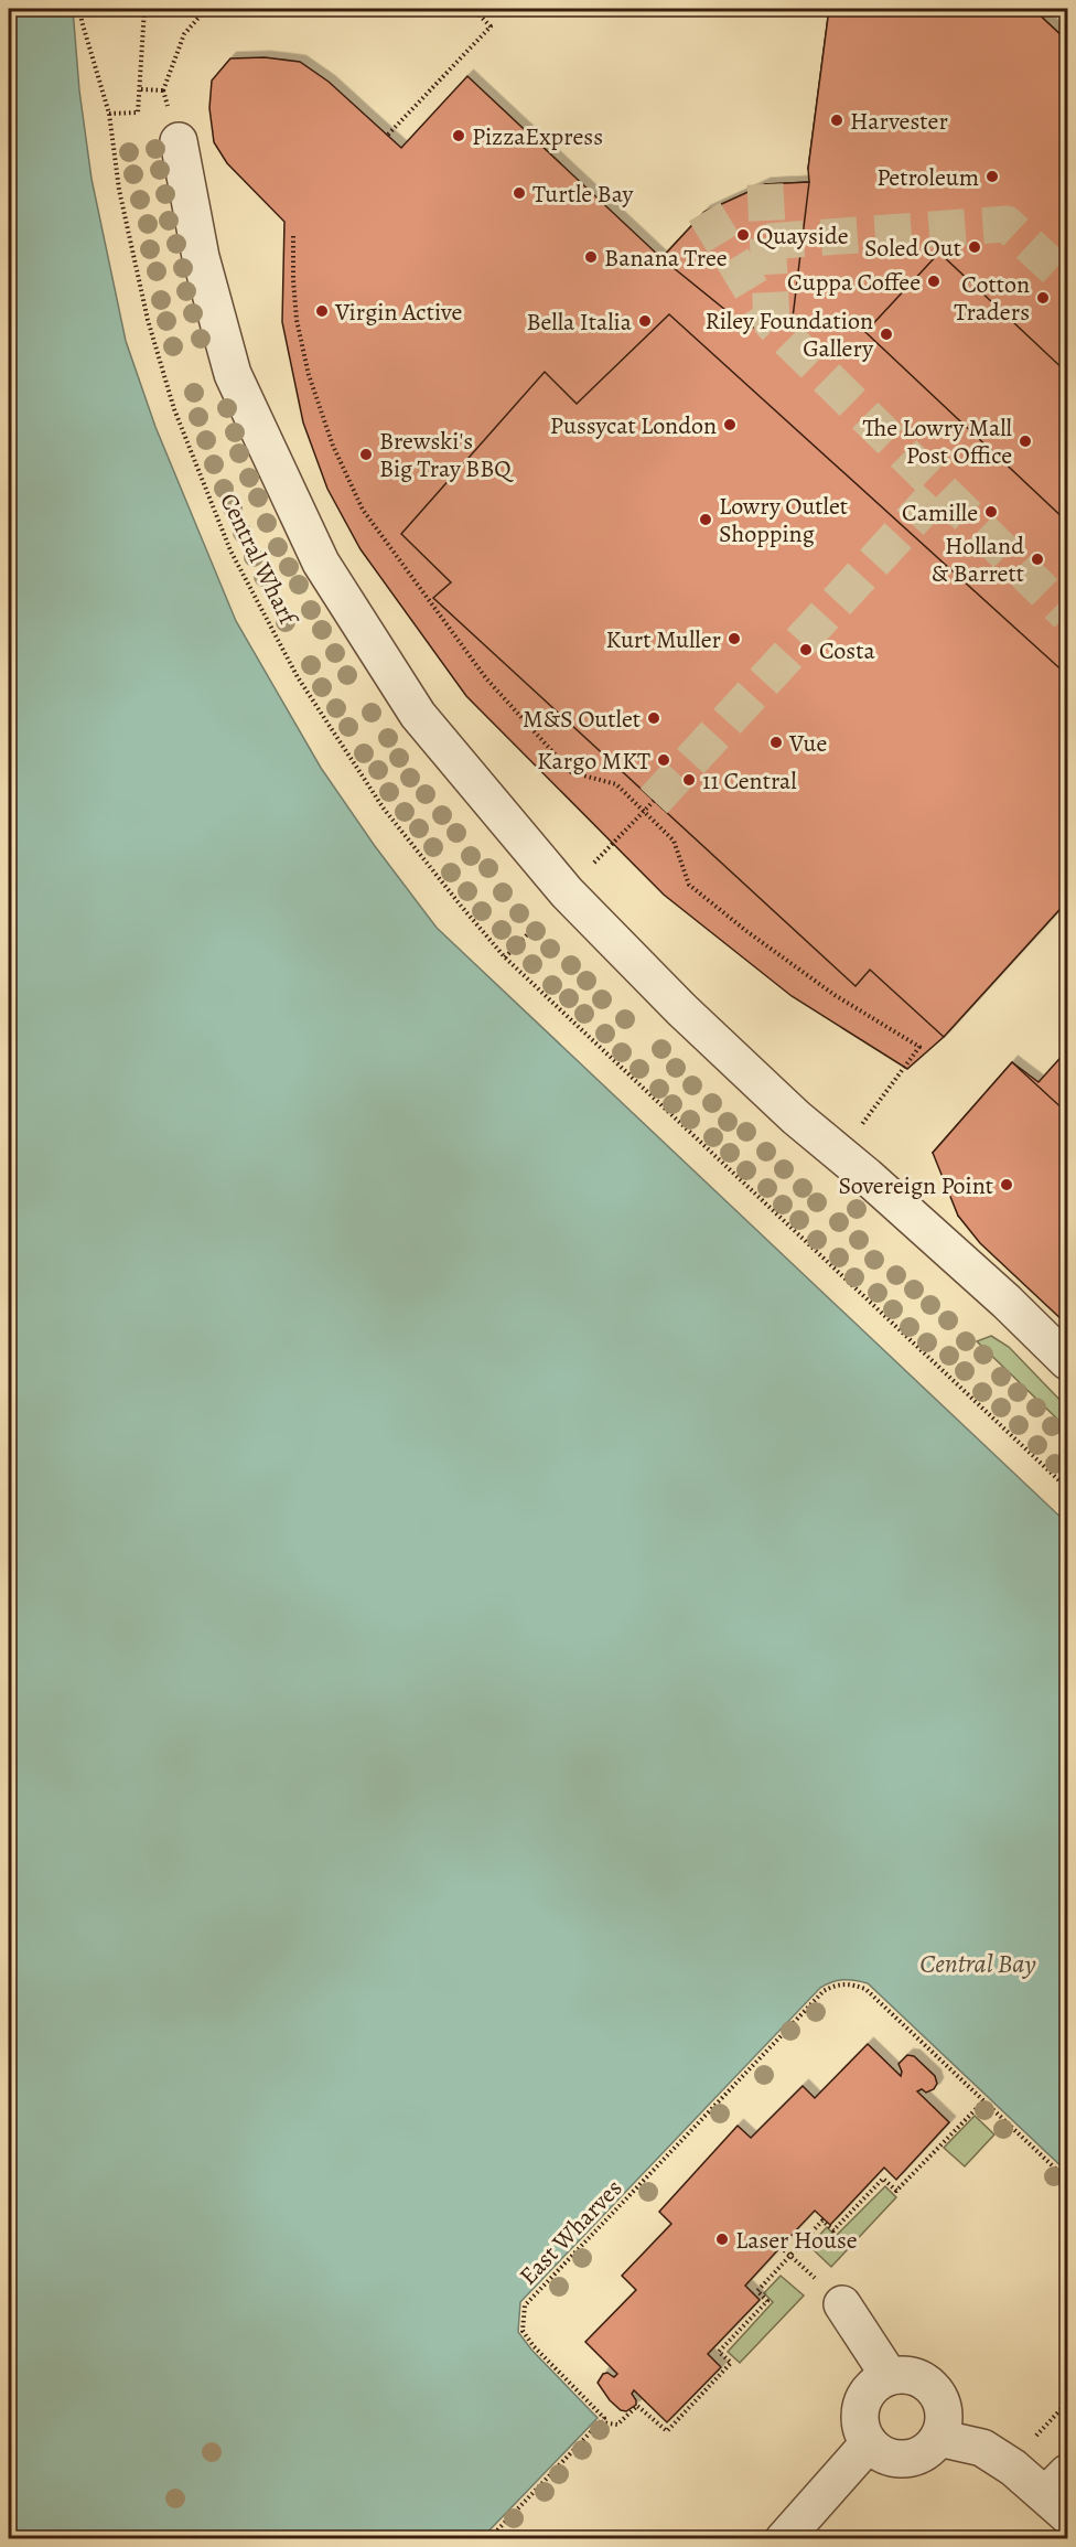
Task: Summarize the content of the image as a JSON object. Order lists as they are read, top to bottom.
{
  "streets": {
    "path": ["Central Wharf", "East Wharves"]
  },
  "water": ["Central Bay"],
  "places": [
    "Harvester",
    "PizzaExpress",
    "Petroleum",
    "Turtle Bay",
    "Quayside",
    "Soled Out",
    "Banana Tree",
    "Cuppa Coffee",
    "Cotton Traders",
    "Virgin Active",
    "Bella Italia",
    "Riley Foundation Gallery",
    "Pussycat London",
    "The Lowry Mall Post Office",
    "Brewski's Big Tray BBQ",
    "Camille",
    "Lowry Outlet Shopping",
    "Holland & Barrett",
    "Kurt Muller",
    "Costa",
    "M&S Outlet",
    "Vue",
    "Kargo MKT",
    "11 Central",
    "Sovereign Point",
    "Laser House"
  ]
}
